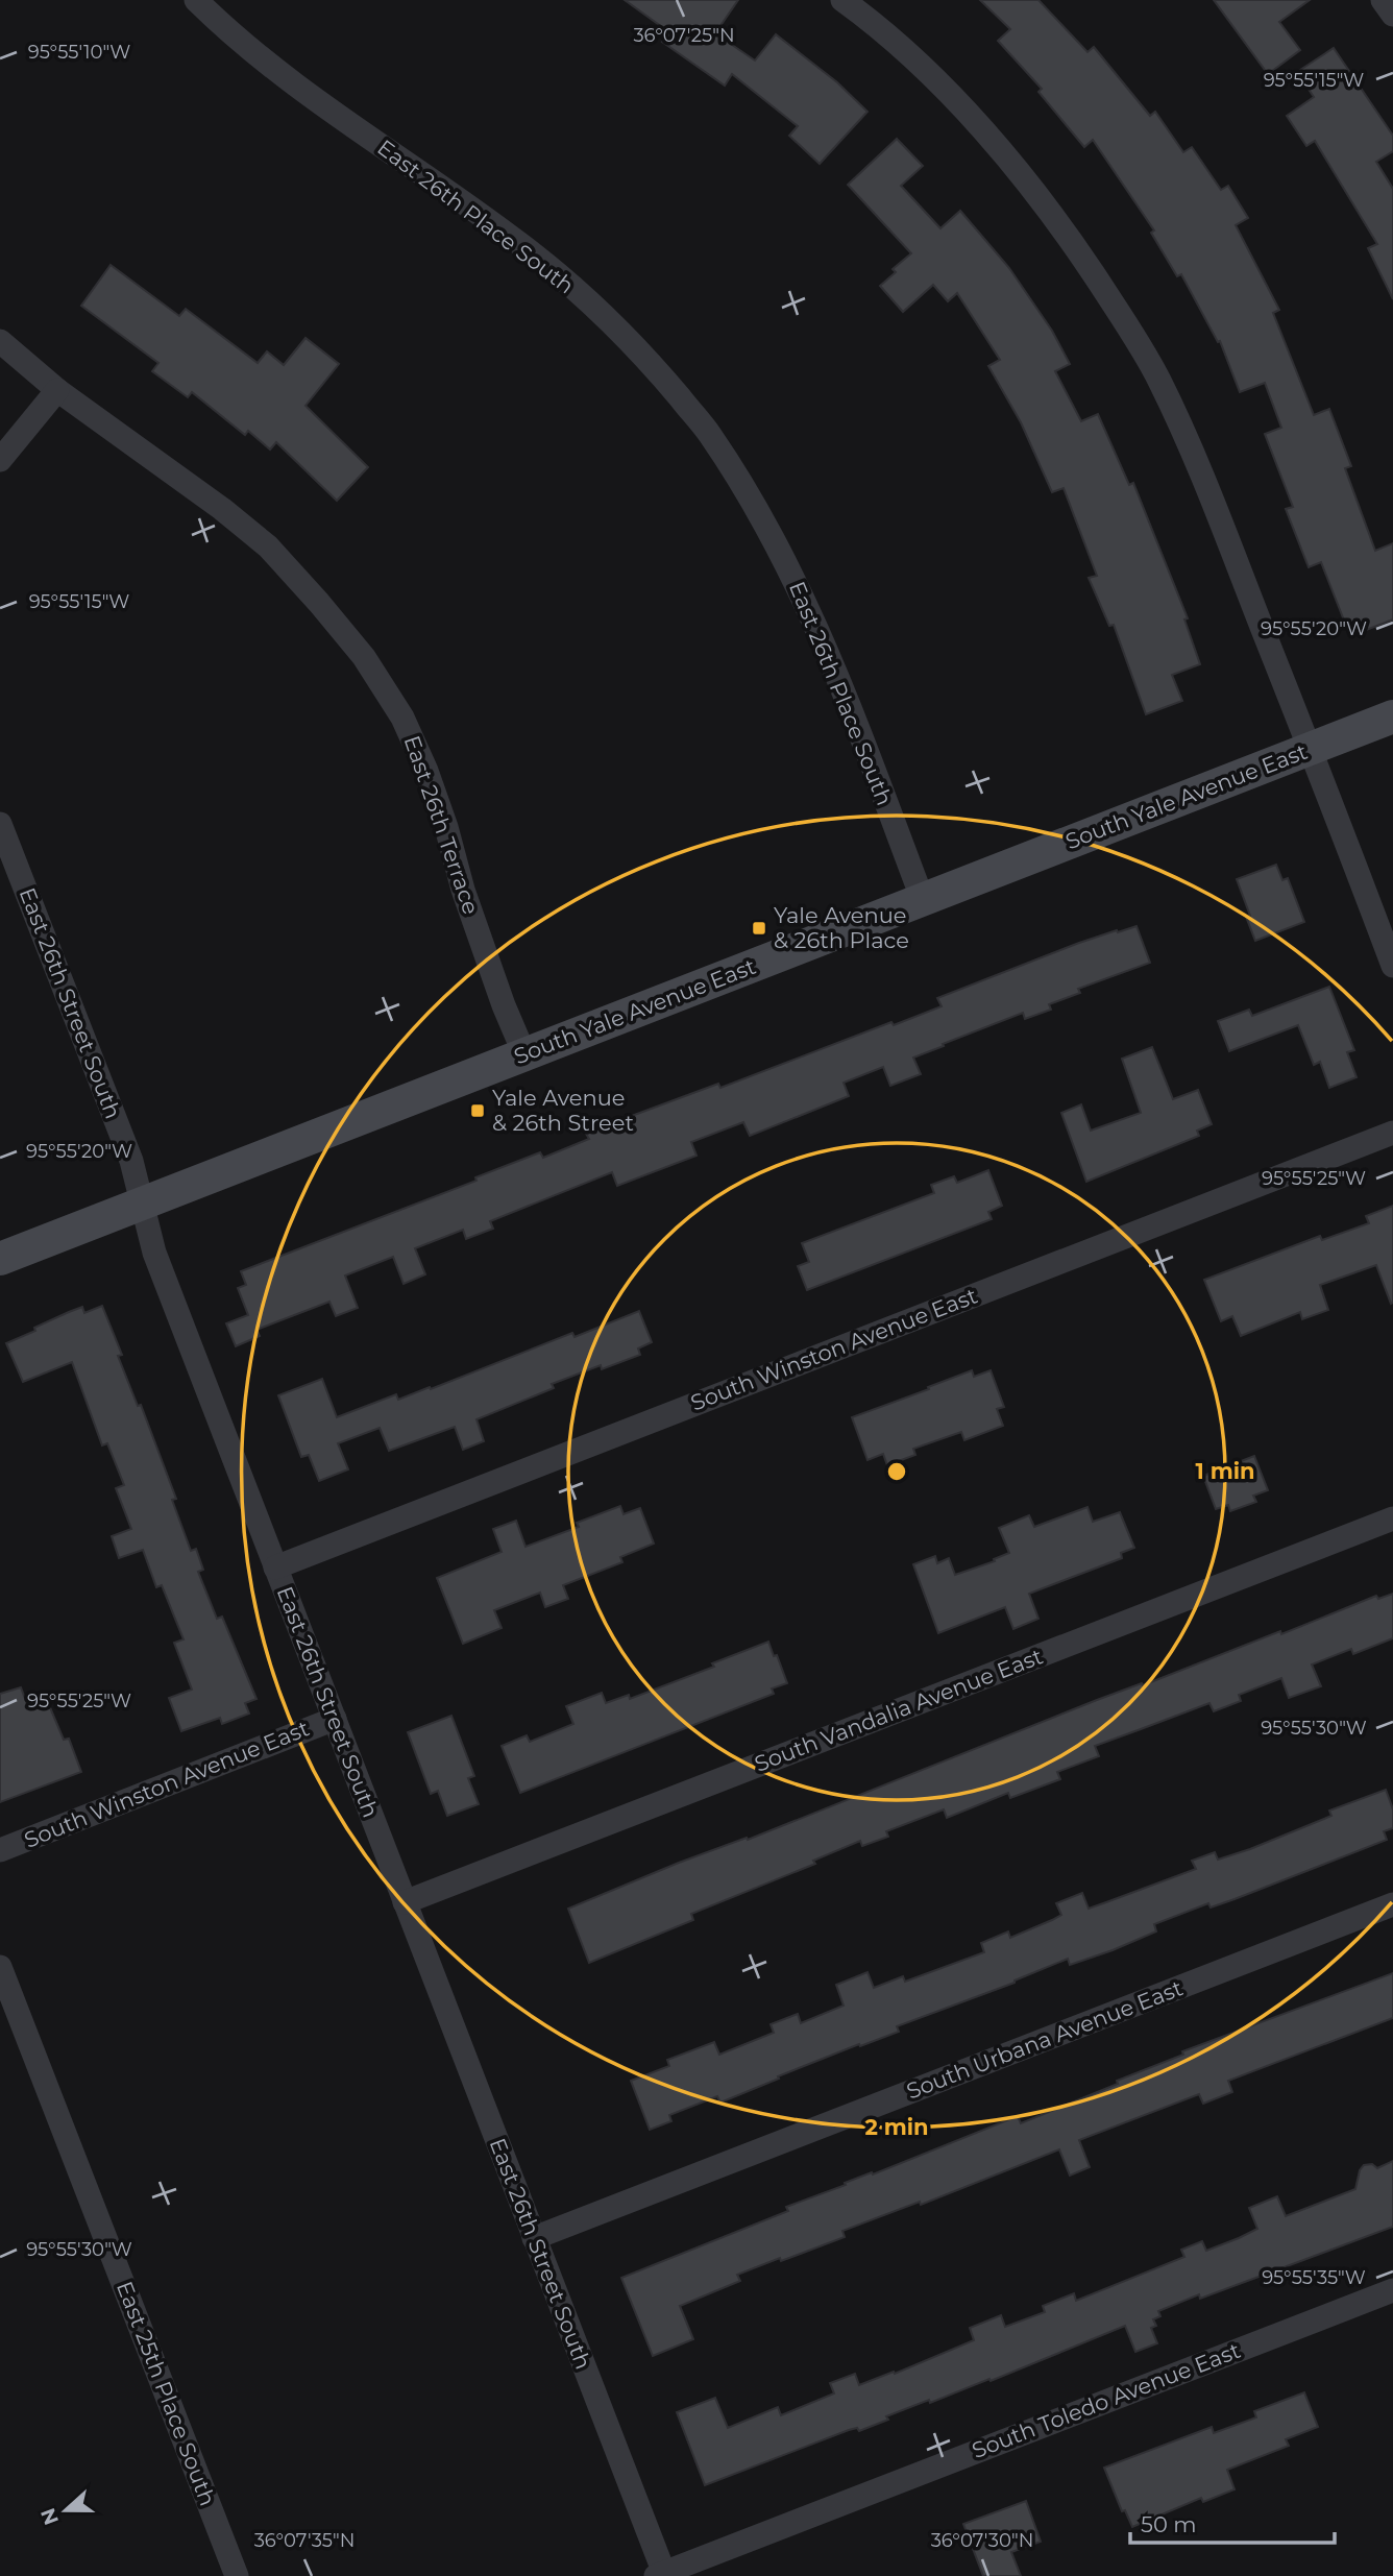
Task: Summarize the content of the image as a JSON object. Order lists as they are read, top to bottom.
{
  "streets": {
    "main road": ["South Yale Avenue East"],
    "street": [
      "East 26th Place South",
      "East 26th Terrace",
      "East 26th Street South",
      "South Winston Avenue East",
      "South Vandalia Avenue East",
      "South Urbana Avenue East",
      "East 25th Place South",
      "South Toledo Avenue East"
    ]
  },
  "crossings": [
    ["East 26th Place South", "South Yale Avenue East"],
    ["South Yale Avenue East", "East 26th Terrace"],
    ["South Yale Avenue East", "East 26th Street South"],
    ["East 26th Street South", "South Winston Avenue East"],
    ["East 26th Street South", "South Vandalia Avenue East"],
    ["East 26th Street South", "South Urbana Avenue East"],
    ["East 26th Street South", "South Toledo Avenue East"]
  ],
  "places": {
    "transit": ["Yale Avenue & 26th Place", "Yale Avenue & 26th Street"]
  },
  "scale_bar": "50 m",
  "north": "left",
  "coordinates": [
    "36°07'25\"N",
    "95°55'10\"W",
    "95°55'15\"W",
    "95°55'20\"W",
    "95°55'25\"W",
    "95°55'30\"W",
    "95°55'35\"W",
    "36°07'35\"N",
    "36°07'30\"N"
  ],
  "rings": ["1 min", "2 min"]
}
